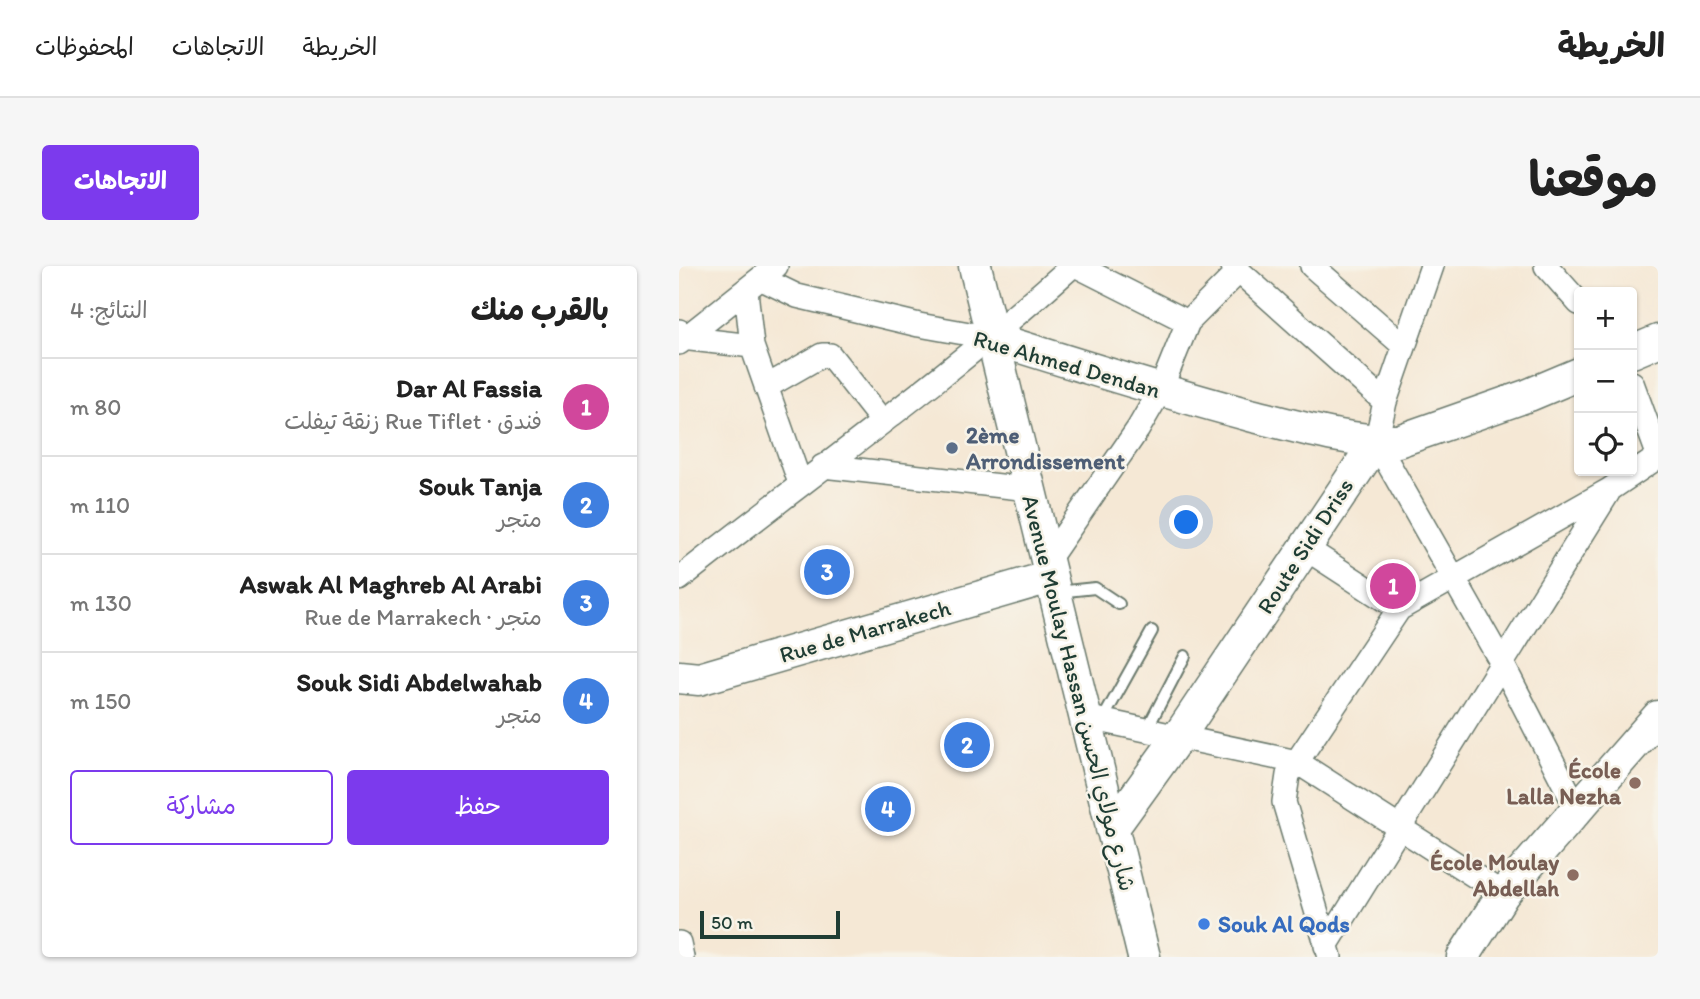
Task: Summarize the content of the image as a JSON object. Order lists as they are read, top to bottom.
{
  "streets": {
    "street": [
      "Rue Ahmed Dendan",
      "Route Sidi Driss",
      "Rue de Marrakech",
      "Avenue Moulay Hassan شارع مولاي الحسن"
    ]
  },
  "crossings": [
    ["Rue Ahmed Dendan", "Route Sidi Driss"],
    ["Rue Ahmed Dendan", "Avenue Moulay Hassan شارع مولاي الحسن"],
    ["Route Sidi Driss", "Avenue Moulay Hassan شارع مولاي الحسن"],
    ["Rue de Marrakech", "Avenue Moulay Hassan شارع مولاي الحسن"]
  ],
  "places": [
    "2ème Arrondissement",
    "École Lalla Nezha",
    "École Moulay Abdellah",
    "Souk Al Qods"
  ],
  "scale_bar": "50 m",
  "page": {
    "header": "الخريطة",
    "nav": ["الخريطة", "الاتجاهات", "المحفوظات"],
    "title": "موقعنا",
    "buttons": [
      "الاتجاهات",
      ["حفظ", "مشاركة"]
    ],
    "heading": ["بالقرب منك", "النتائج: 4"],
    "map_buttons": ["+", "−"],
    "list": [
      {
        "mark": "1",
        "name": "Dar Al Fassia",
        "note": "فندق · Rue Tiflet زنقة تيفلت",
        "value": "80 m"
      },
      {
        "mark": "2",
        "name": "Souk Tanja",
        "note": "متجر",
        "value": "110 m"
      },
      {
        "mark": "3",
        "name": "Aswak Al Maghreb Al Arabi",
        "note": "متجر · Rue de Marrakech",
        "value": "130 m"
      },
      {
        "mark": "4",
        "name": "Souk Sidi Abdelwahab",
        "note": "متجر",
        "value": "150 m"
      }
    ],
    "pins": [
      "3",
      "1",
      "2",
      "4"
    ],
    "scale": "50 m"
  }
}
